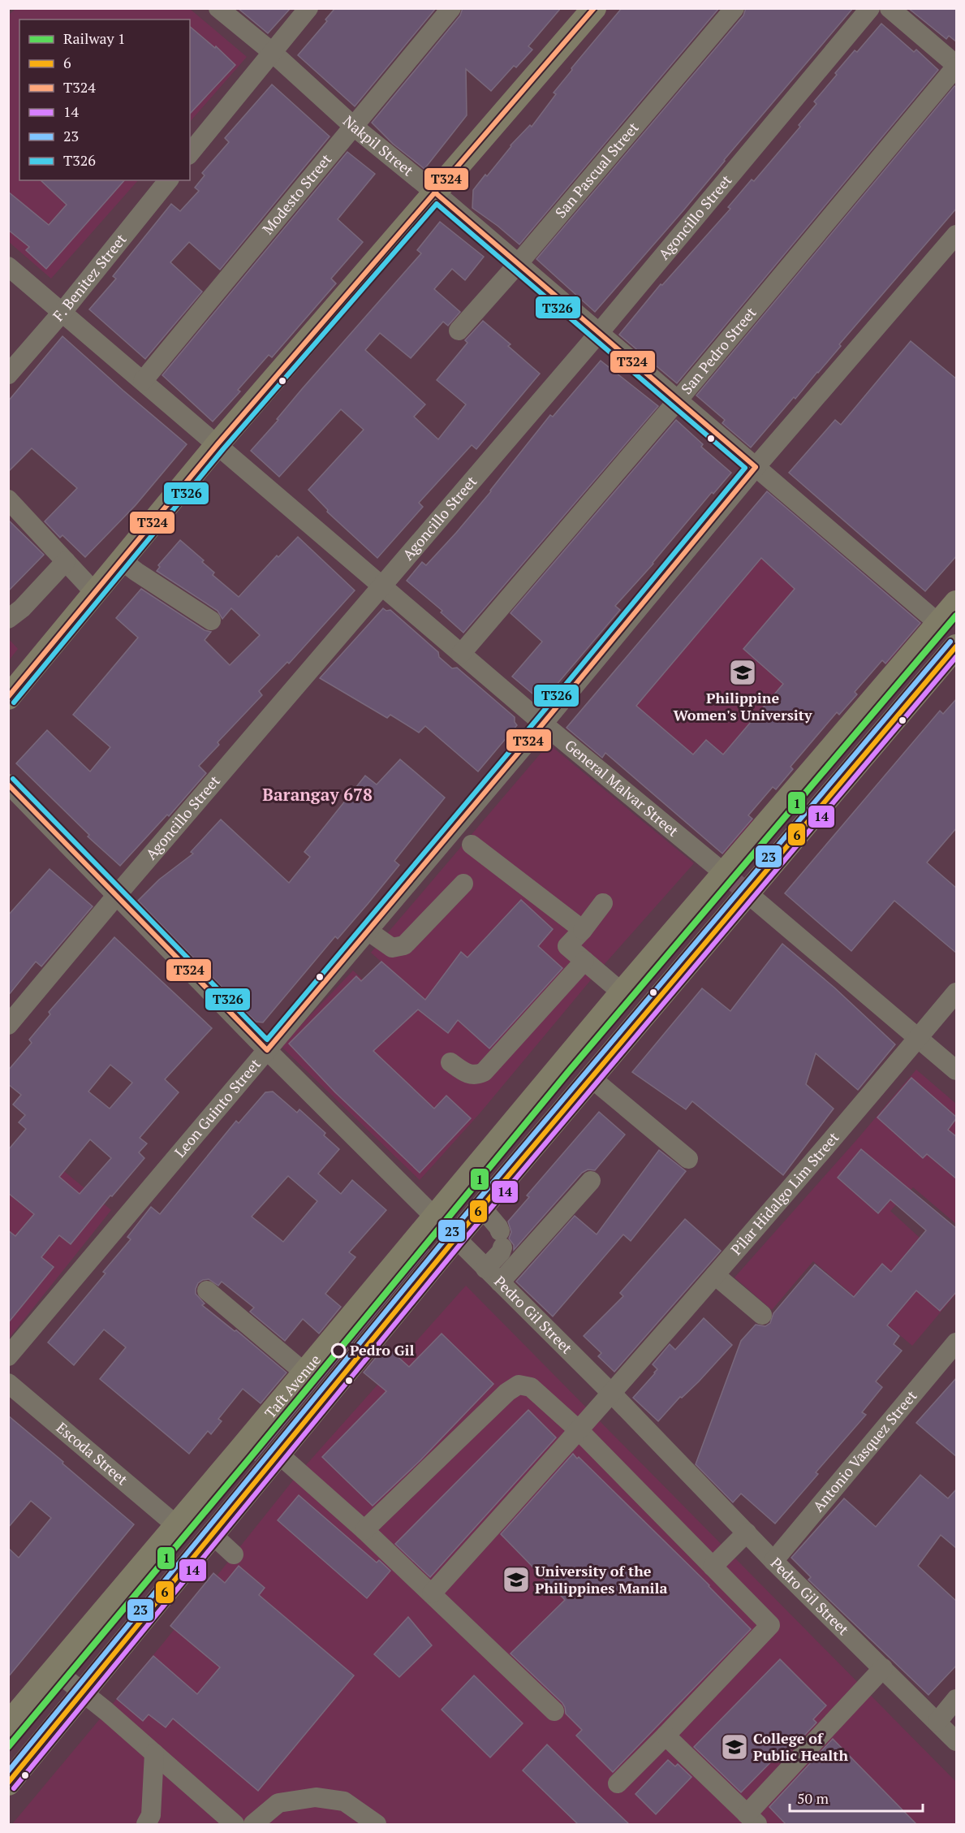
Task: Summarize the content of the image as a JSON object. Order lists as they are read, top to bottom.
{
  "streets": {
    "main road": ["Taft Avenue"],
    "street": [
      "Nakpil Street",
      "San Pascual Street",
      "Modesto Street",
      "Agoncillo Street",
      "F. Benitez Street",
      "San Pedro Street",
      "General Malvar Street",
      "Leon Guinto Street",
      "Pilar Hidalgo Lim Street",
      "Pedro Gil Street",
      "Antonio Vasquez Street",
      "Escoda Street"
    ]
  },
  "crossings": [
    ["Nakpil Street", "San Pascual Street"],
    ["Nakpil Street", "Modesto Street"],
    ["Nakpil Street", "Agoncillo Street"],
    ["Nakpil Street", "San Pedro Street"],
    ["Nakpil Street", "Leon Guinto Street"],
    ["Nakpil Street", "Taft Avenue"],
    ["Modesto Street", "General Malvar Street"],
    ["Agoncillo Street", "General Malvar Street"],
    ["Agoncillo Street", "Pedro Gil Street"],
    ["F. Benitez Street", "General Malvar Street"],
    ["San Pedro Street", "General Malvar Street"],
    ["General Malvar Street", "Leon Guinto Street"],
    ["General Malvar Street", "Taft Avenue"],
    ["Leon Guinto Street", "Pedro Gil Street"],
    ["Pilar Hidalgo Lim Street", "Pedro Gil Street"],
    ["Pedro Gil Street", "Taft Avenue"],
    ["Pedro Gil Street", "Antonio Vasquez Street"],
    ["Taft Avenue", "Escoda Street"]
  ],
  "districts": ["Barangay 678"],
  "places": {
    "school or university": ["Philippine Women's University", "University of the Philippines Manila", "College of Public Health"],
    "other": ["Pedro Gil"]
  },
  "lines": [
    "transit line T324",
    "transit line T326",
    "rail line 1",
    "transit line 23",
    "transit line 6",
    "transit line 14"
  ],
  "legend": [
    "Railway 1",
    "6",
    "T324",
    "14",
    "23",
    "T326"
  ],
  "scale_bar": "50 m"
}
